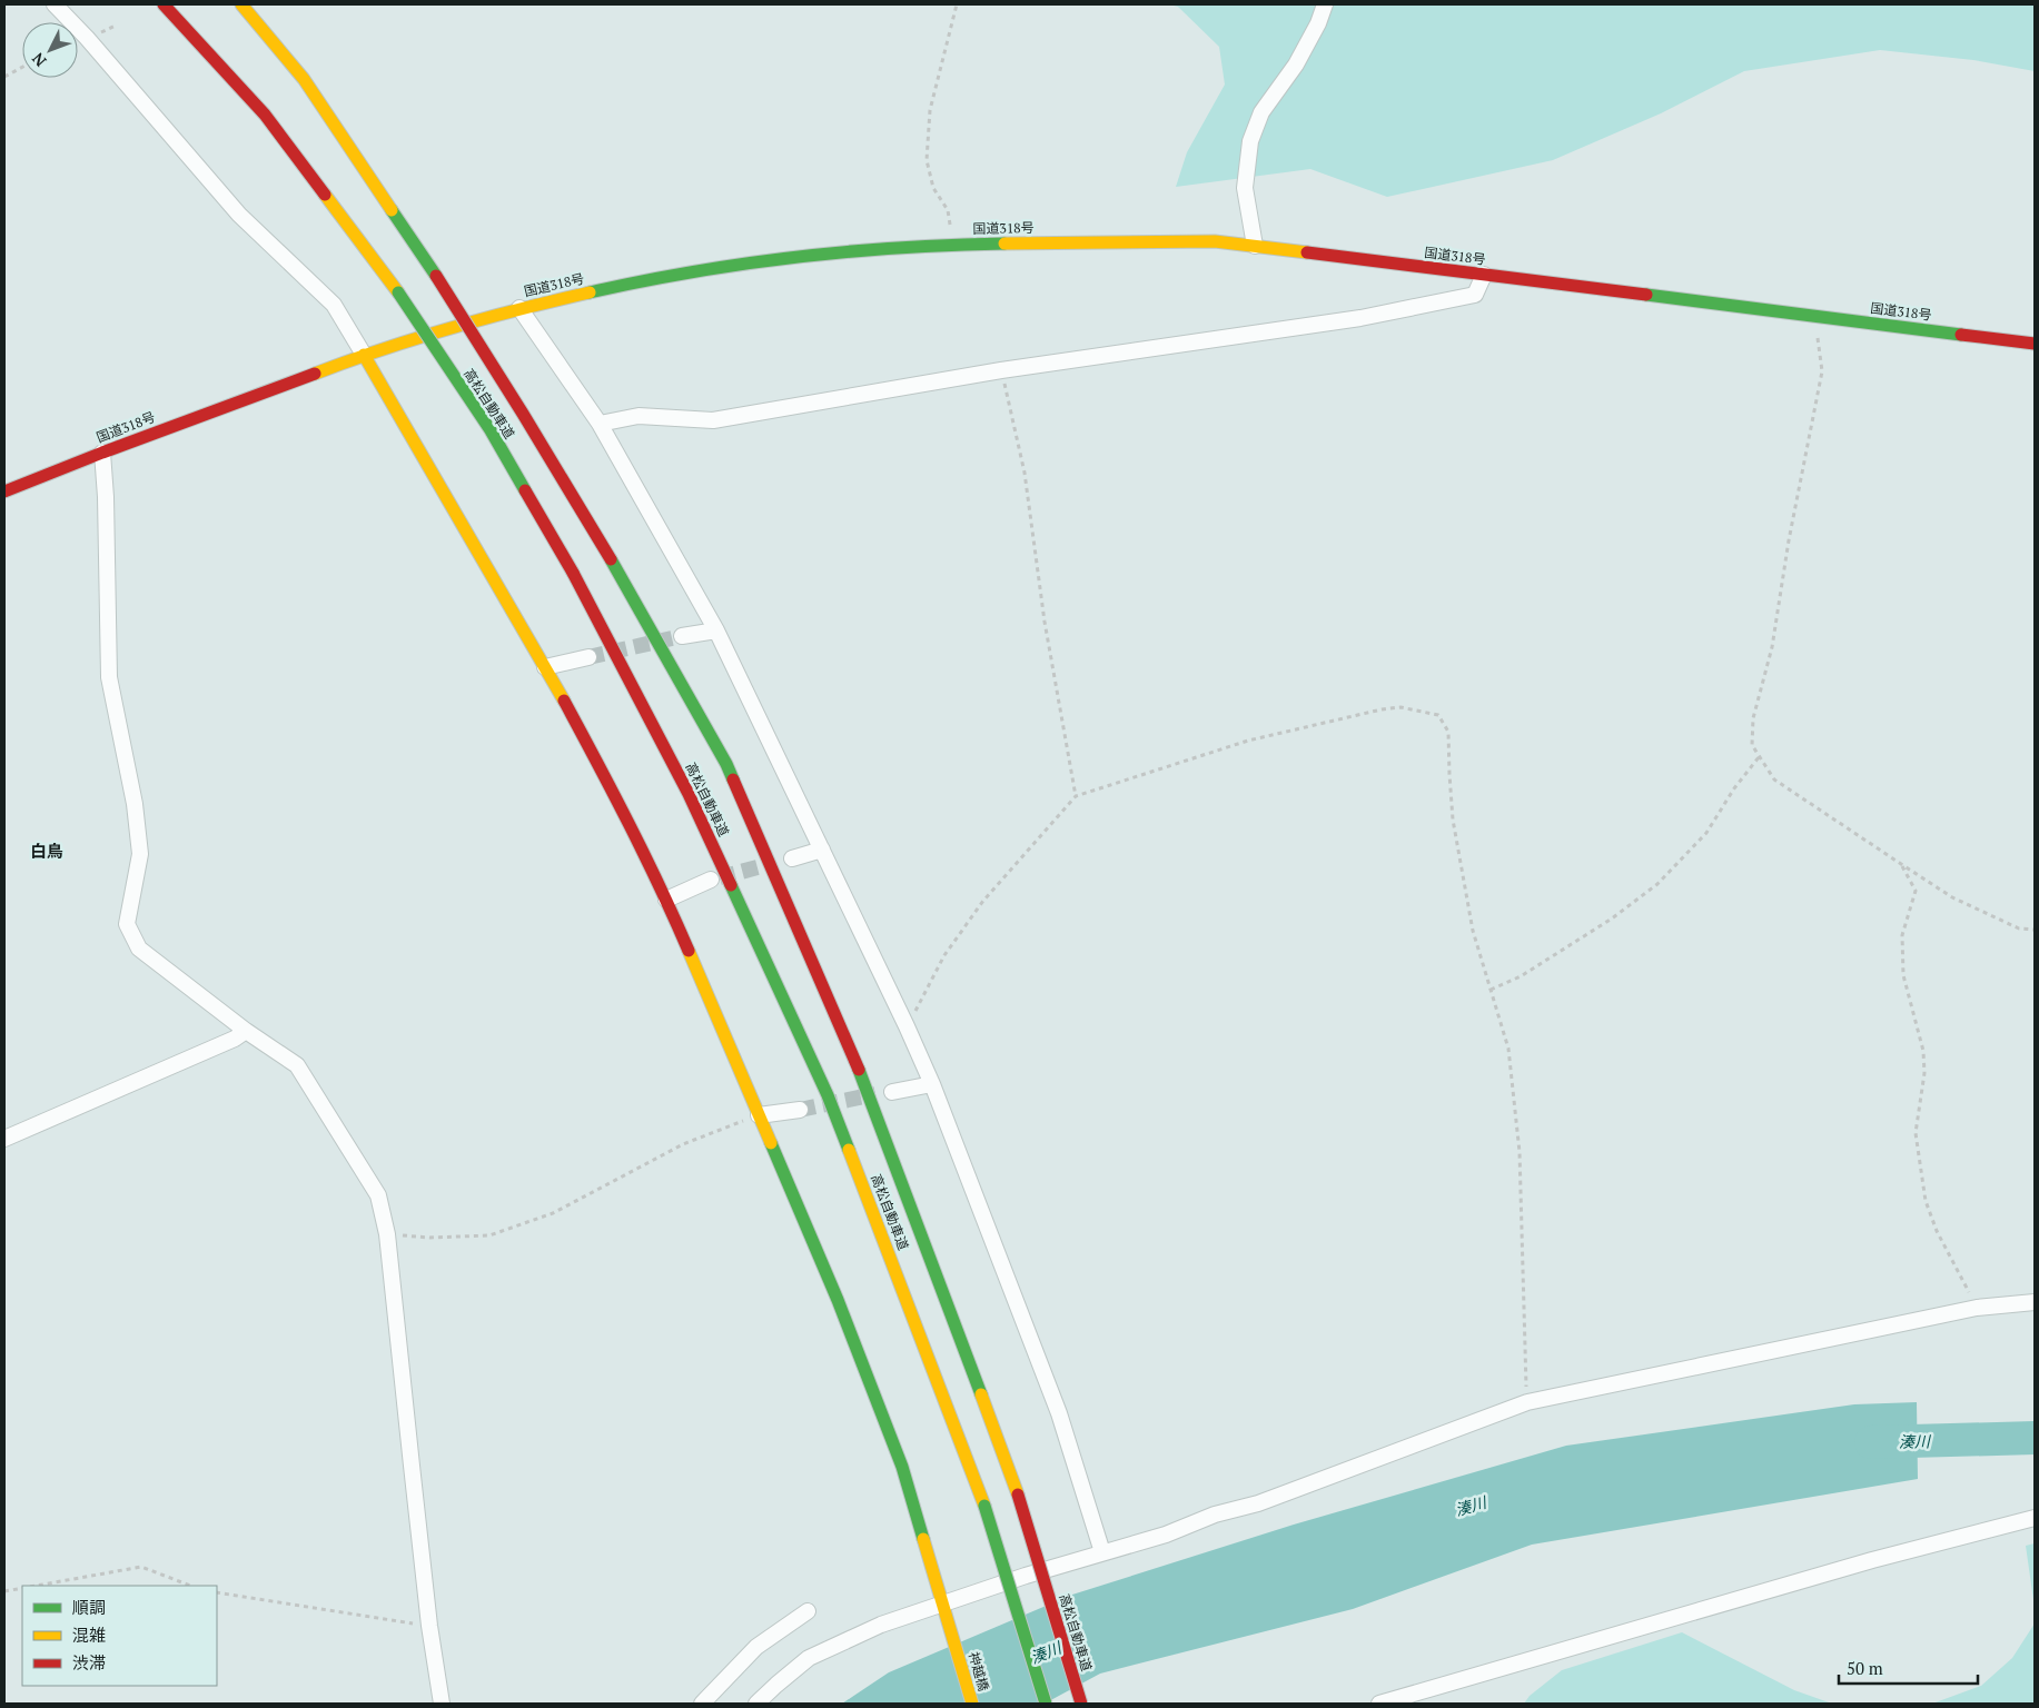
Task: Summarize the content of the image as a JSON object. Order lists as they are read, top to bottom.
{
  "streets": {
    "main road": ["国道318号", "高松自動車道", "神越橋"]
  },
  "crossings": [
    ["国道318号", "神越橋"]
  ],
  "districts": ["白鳥"],
  "water": ["湊川"],
  "legend": ["順調", "混雑", "渋滞"],
  "scale_bar": "50 m",
  "north": "bottom left"
}
